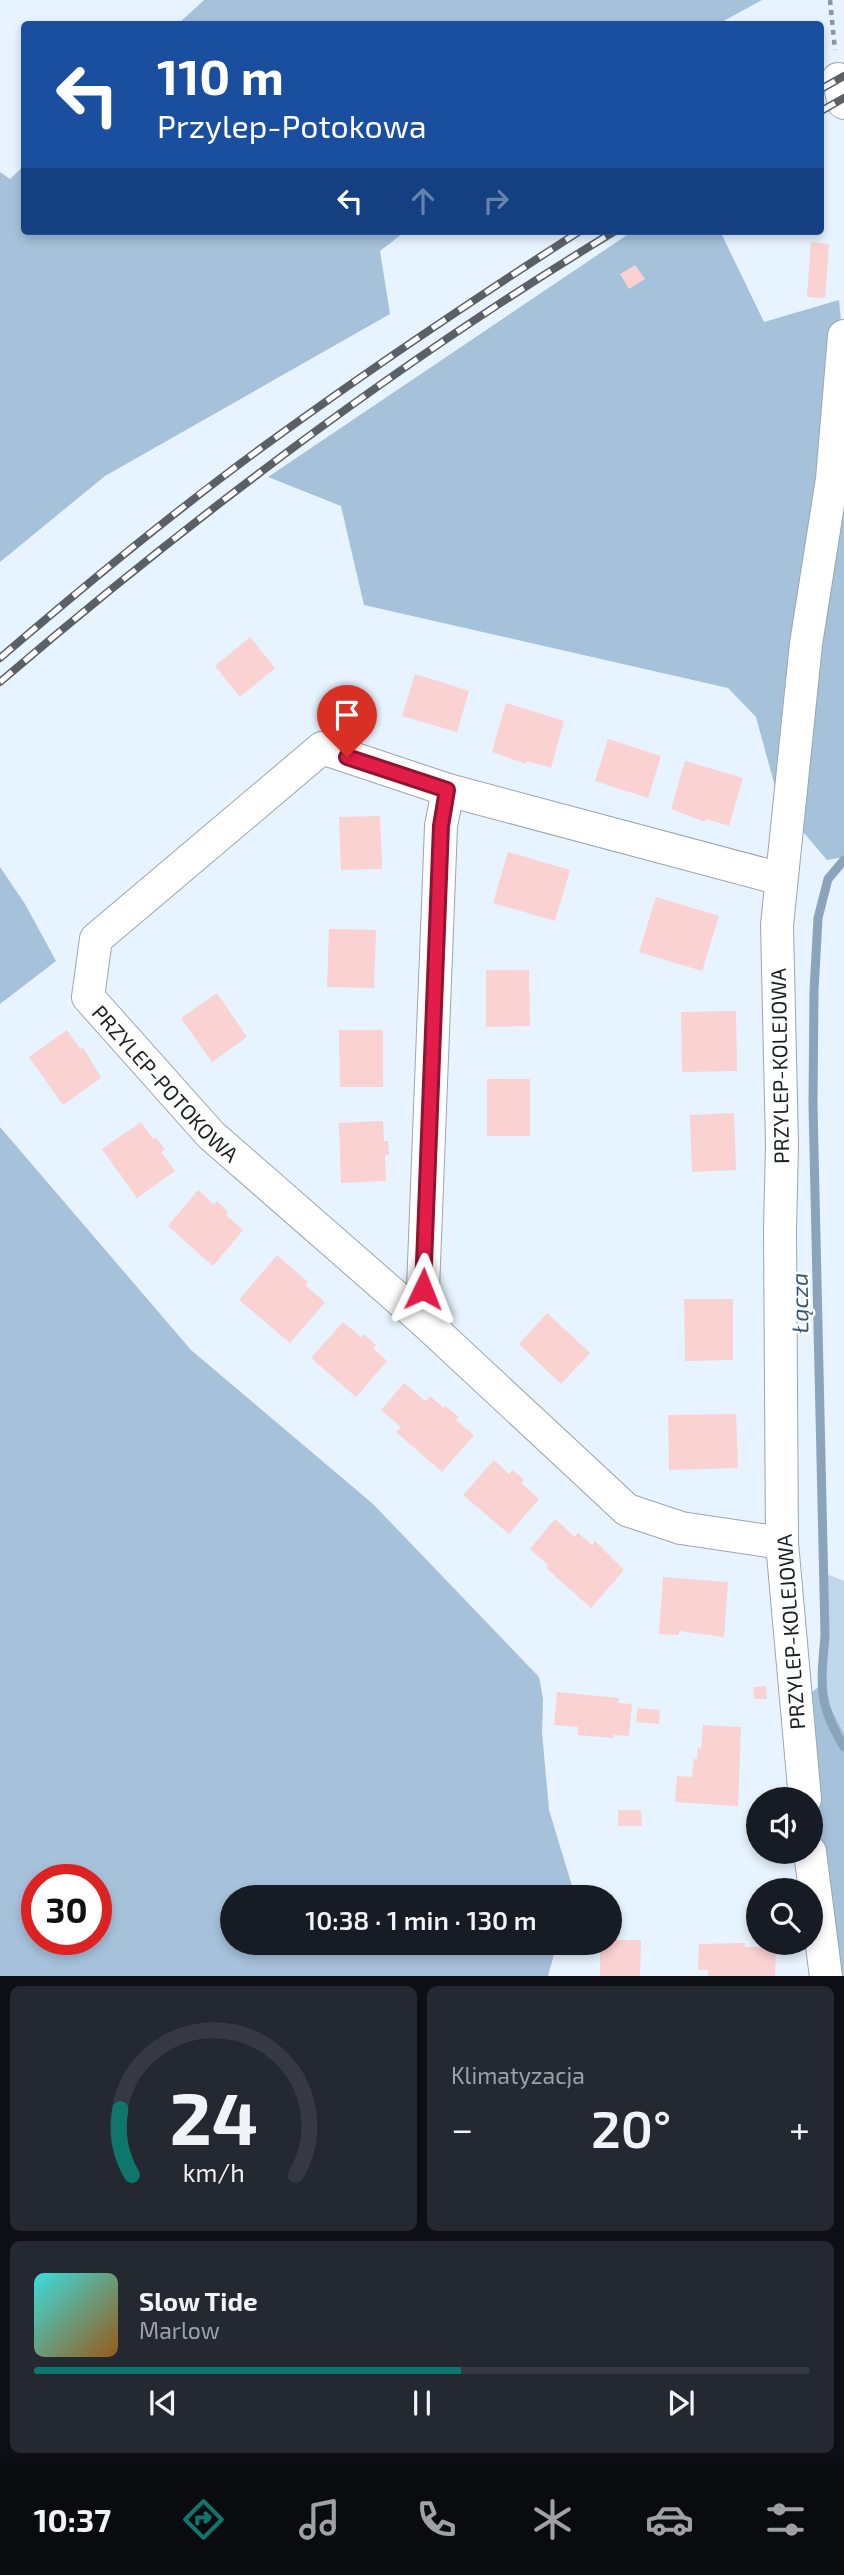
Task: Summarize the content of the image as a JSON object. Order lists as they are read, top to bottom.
{
  "streets": {
    "street": ["PRZYLEP-KOLEJOWA", "PRZYLEP-POTOKOWA"]
  },
  "crossings": [
    ["PRZYLEP-KOLEJOWA", "PRZYLEP-POTOKOWA"]
  ],
  "water": ["Łącza"],
  "page": {
    "turn": ["110 m", "Przylep-Potokowa"],
    "limit": "30",
    "trip": "10:38 · 1 min · 130 m",
    "tile": "Klimatyzacja",
    "heat": ["−", "20°", "+"],
    "song": ["Slow Tide", "Marlow"],
    "tabs": "10:37",
    "gauge": ["24", "km/h"]
  }
}
